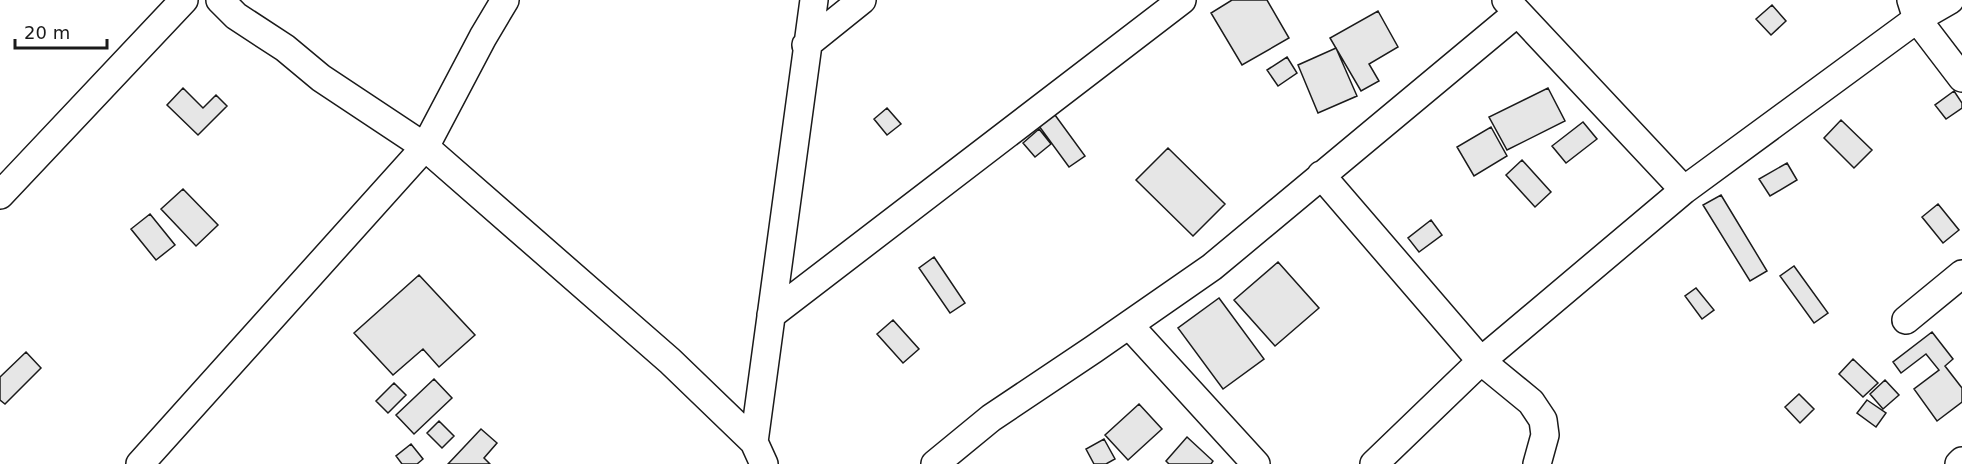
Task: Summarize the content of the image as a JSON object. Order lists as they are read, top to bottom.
{
  "scale_bar": "20 m"
}
